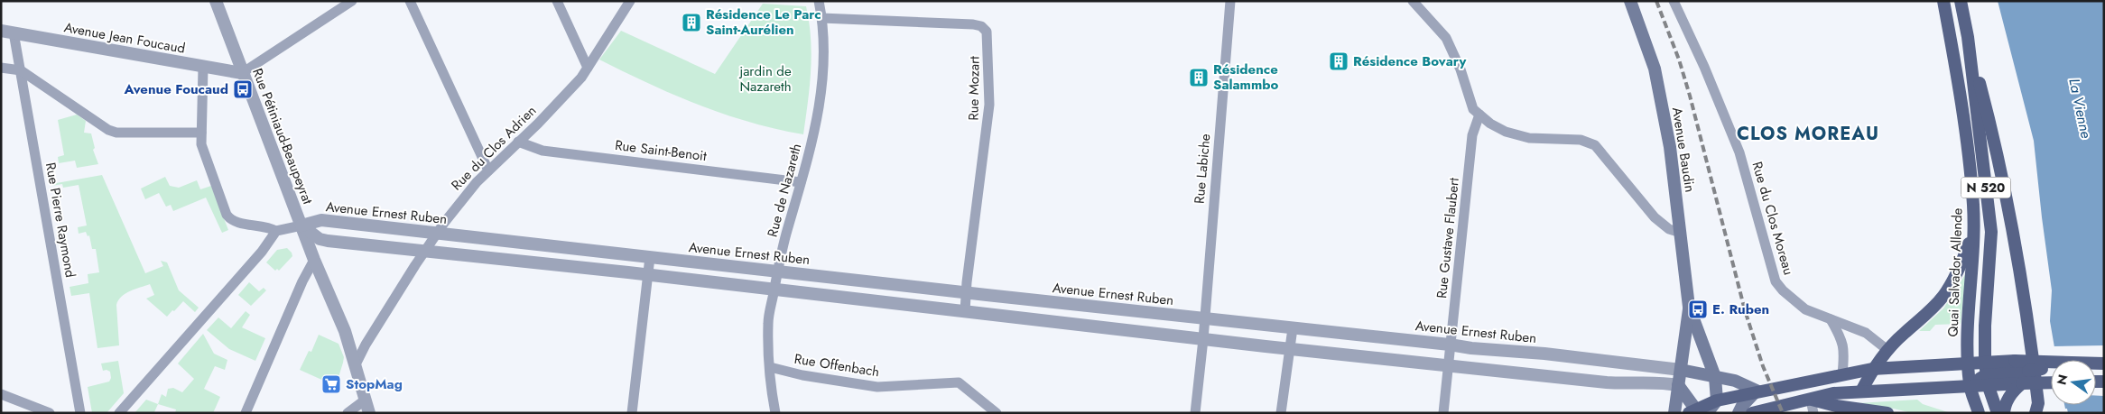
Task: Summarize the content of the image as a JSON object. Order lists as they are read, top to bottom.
{
  "streets": {
    "main road": [
      "Avenue Baudin",
      "N 520",
      "Avenue Ernest Ruben",
      "Quai Salvador Allende"
    ],
    "street": [
      "Avenue Jean Foucaud",
      "Rue Mozart",
      "Rue Pétiniaud-Beaupeyrat",
      "Rue du Clos Adrien",
      "Rue Saint-Benoit",
      "Rue Labiche",
      "Rue de Nazareth",
      "Rue du Clos Moreau",
      "Rue Pierre Raymond",
      "Rue Gustave Flaubert",
      "Rue Offenbach"
    ]
  },
  "crossings": [
    ["Avenue Jean Foucaud", "Rue Pétiniaud-Beaupeyrat"],
    ["Avenue Jean Foucaud", "Rue Pierre Raymond"],
    ["Rue Mozart", "Rue de Nazareth"],
    ["Rue Mozart", "Avenue Ernest Ruben"],
    ["Rue Pétiniaud-Beaupeyrat", "Rue du Clos Adrien"],
    ["Rue Pétiniaud-Beaupeyrat", "Avenue Ernest Ruben"],
    ["Rue du Clos Adrien", "Rue Saint-Benoit"],
    ["Rue du Clos Adrien", "Avenue Ernest Ruben"],
    ["Avenue Baudin", "Avenue Ernest Ruben"],
    ["Rue Saint-Benoit", "Rue de Nazareth"],
    ["Rue Labiche", "Avenue Ernest Ruben"],
    ["Rue de Nazareth", "Avenue Ernest Ruben"],
    ["Rue de Nazareth", "Rue Offenbach"],
    ["Avenue Ernest Ruben", "Rue Gustave Flaubert"]
  ],
  "districts": ["CLOS MOREAU"],
  "water": ["La Vienne"],
  "parks": ["jardin de Nazareth"],
  "places": {
    "building": ["Résidence Le Parc Saint-Aurélien", "Résidence Bovary", "Résidence Salammbo"],
    "bus stop": ["Avenue Foucaud", "E. Ruben"],
    "supermarket": ["StopMag"]
  },
  "north": "left"
}
